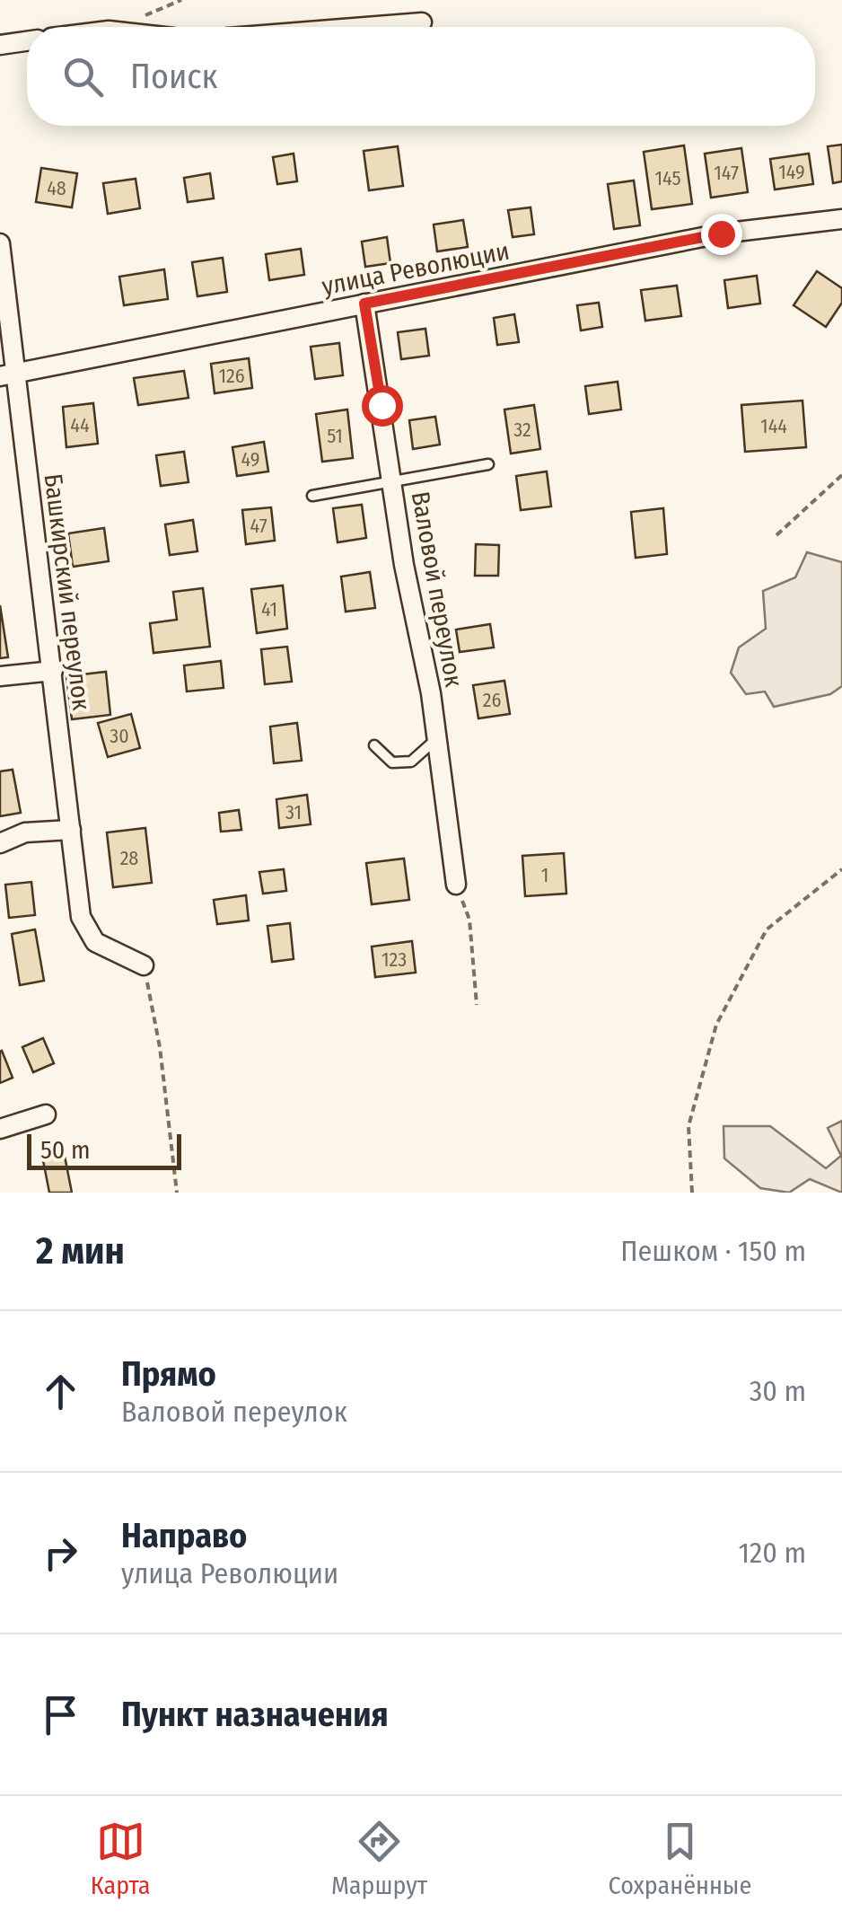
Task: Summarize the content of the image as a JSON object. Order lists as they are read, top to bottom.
{
  "streets": {
    "street": ["улица Революции", "Валовой переулок", "Башкирский переулок"]
  },
  "crossings": [
    ["улица Революции", "Валовой переулок"],
    ["улица Революции", "Башкирский переулок"]
  ],
  "house_numbers": [
    "149",
    "147",
    "145",
    "48",
    "126",
    "44",
    "144",
    "32",
    "51",
    "49",
    "47",
    "41",
    "26",
    "30",
    "31",
    "28",
    "1",
    "123"
  ],
  "scale_bar": "50 m",
  "page": {
    "search": "Поиск",
    "scale": "50 m",
    "heading": ["2 мин", "Пешком · 150 m"],
    "list": [
      ["Прямо", "Валовой переулок", "30 m"],
      ["Направо", "улица Революции", "120 m"],
      "Пункт назначения"
    ],
    "nav": ["Карта", "Маршрут", "Сохранённые"]
  }
}
